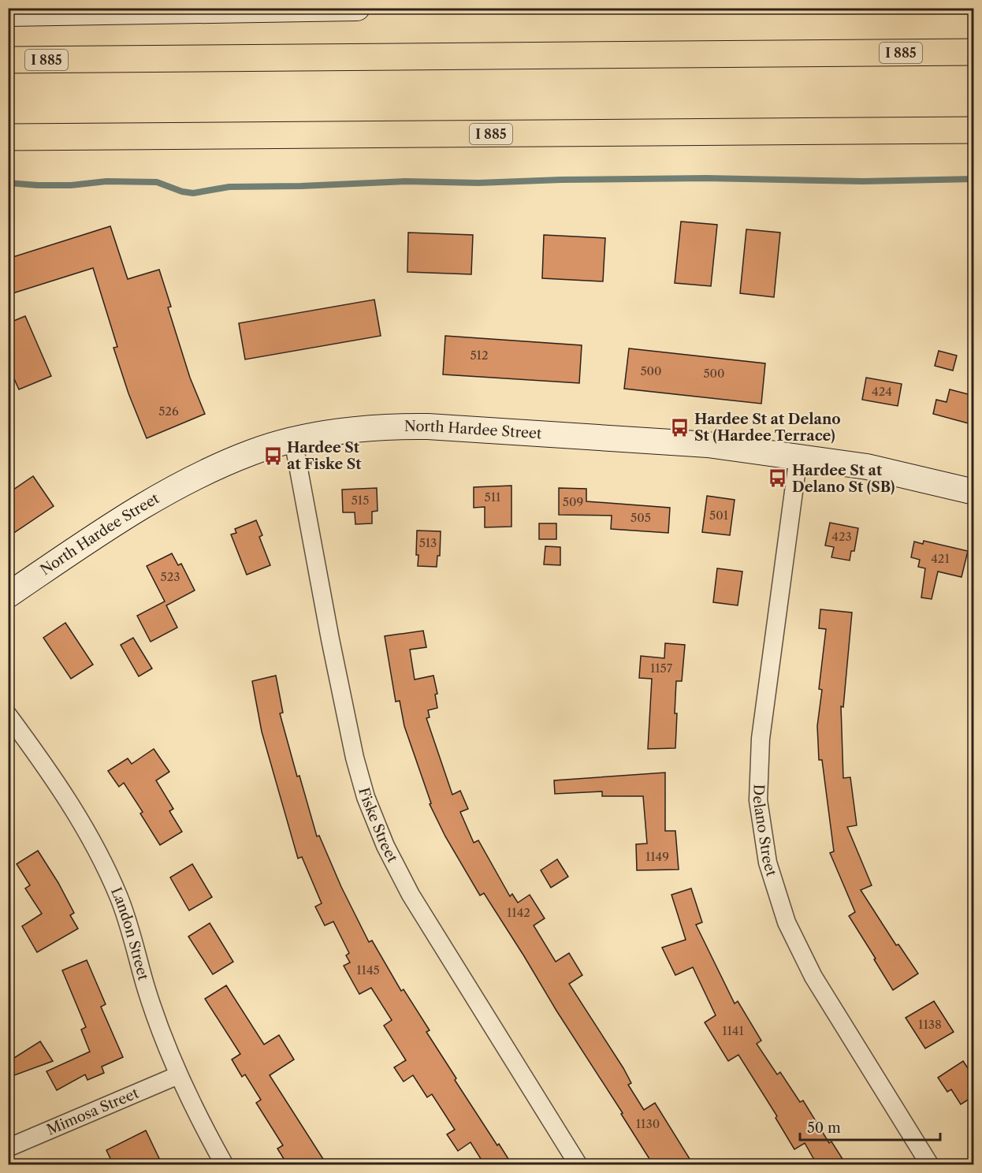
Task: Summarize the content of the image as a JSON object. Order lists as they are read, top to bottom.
{
  "streets": {
    "highway": ["I 885"],
    "street": [
      "North Hardee Street",
      "Fiske Street",
      "Delano Street",
      "Landon Street",
      "Mimosa Street"
    ]
  },
  "crossings": [
    ["North Hardee Street", "Fiske Street"],
    ["North Hardee Street", "Delano Street"],
    ["Landon Street", "Mimosa Street"]
  ],
  "places": {
    "bus stop": ["Hardee St at Delano St (Hardee Terrace)", "Hardee St at Fiske St", "Hardee St at Delano St (SB)"]
  },
  "house_numbers": [
    "512",
    "500",
    "500",
    "424",
    "526",
    "511",
    "515",
    "509",
    "501",
    "505",
    "423",
    "513",
    "421",
    "523",
    "1157",
    "1149",
    "1142",
    "1145",
    "1138",
    "1141",
    "1130"
  ],
  "scale_bar": "50 m"
}
